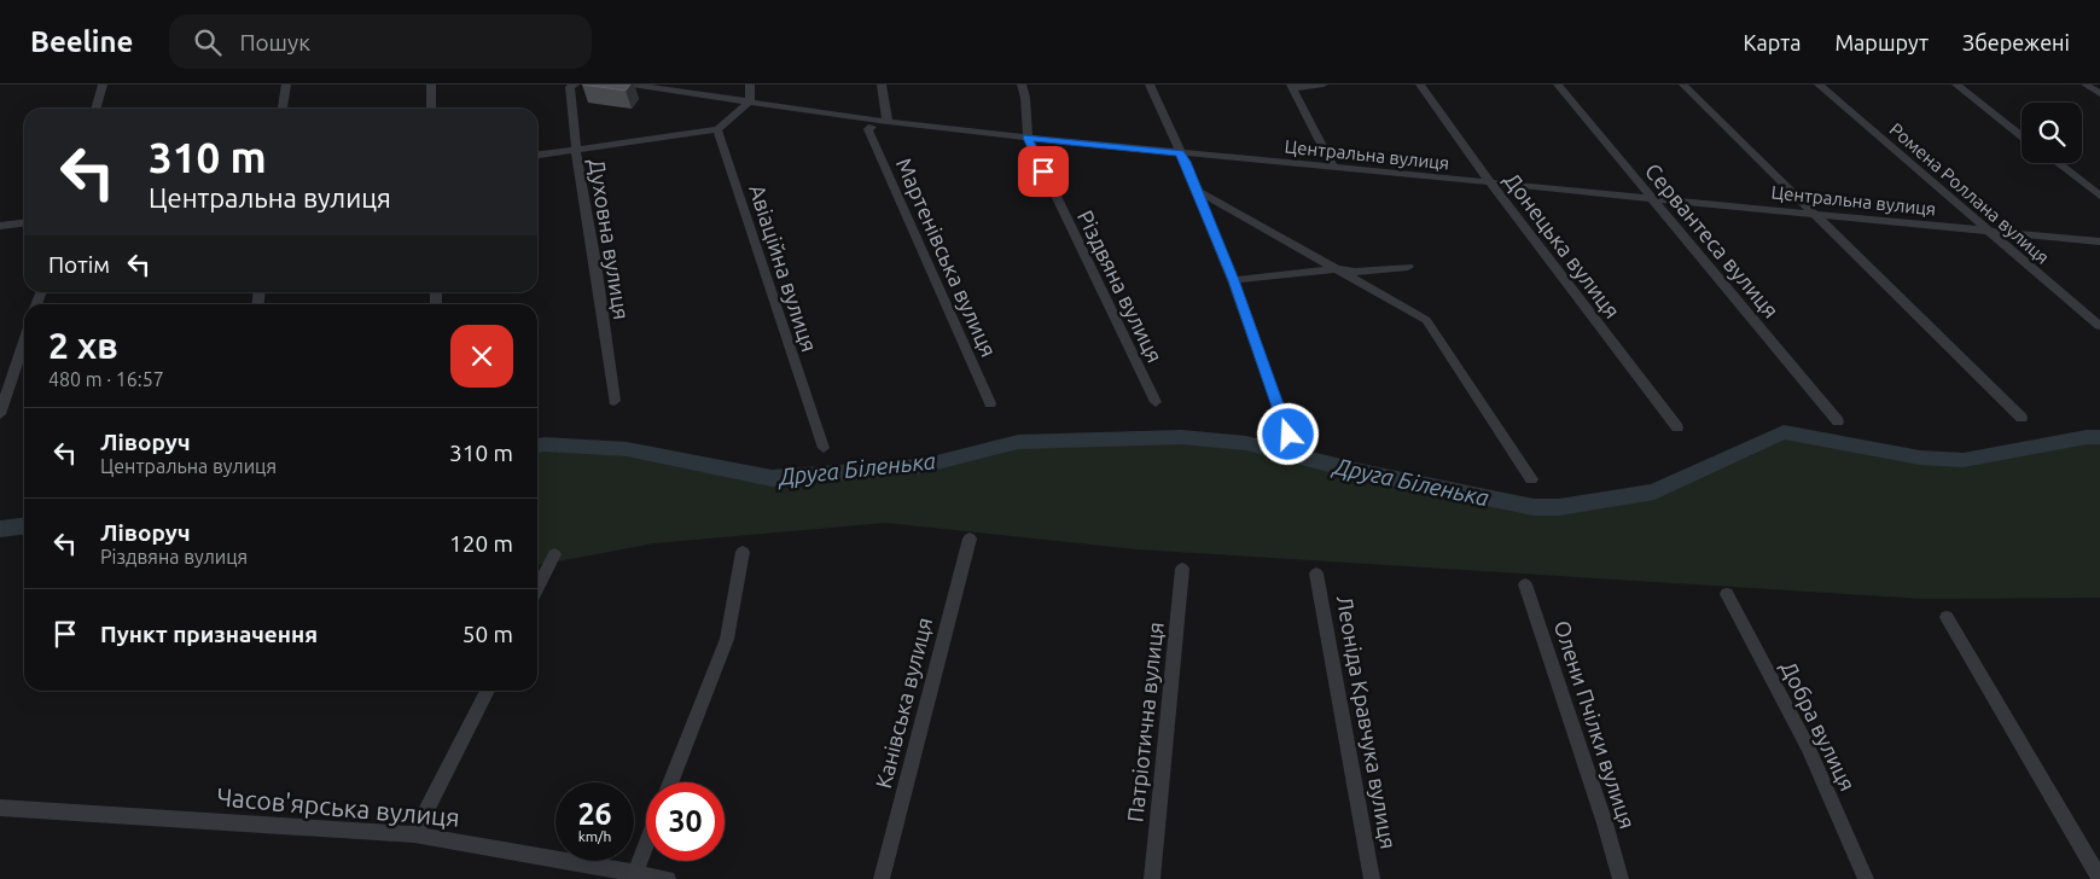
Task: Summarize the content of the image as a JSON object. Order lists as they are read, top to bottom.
{
  "streets": {
    "street": [
      "Центральна вулиця",
      "Ромена Роллана вулиця",
      "Духовна вулиця",
      "Сервантеса вулиця",
      "Донецька вулиця",
      "Мартенівська вулиця",
      "Авіаційна вулиця",
      "Різдвяна вулиця",
      "Канівська вулиця",
      "Патріотична вулиця",
      "Леоніда Кравчука вулиця",
      "Олени Пчілки вулиця",
      "Добра вулиця",
      "Часов'ярська вулиця"
    ]
  },
  "crossings": [
    ["Центральна вулиця", "Ромена Роллана вулиця"],
    ["Центральна вулиця", "Сервантеса вулиця"],
    ["Центральна вулиця", "Донецька вулиця"],
    ["Центральна вулиця", "Мартенівська вулиця"],
    ["Центральна вулиця", "Різдвяна вулиця"]
  ],
  "water": ["Друга Біленька"],
  "page": {
    "header": "Beeline",
    "search": "Пошук",
    "nav": ["Карта", "Маршрут", "Збережені"],
    "turn": ["310 m", "Центральна вулиця"],
    "then": "Потім",
    "heading": ["2 хв", "480 m · 16:57"],
    "list": [
      {
        "name": "Ліворуч",
        "note": "Центральна вулиця",
        "value": "310 m"
      },
      {
        "name": "Ліворуч",
        "note": "Різдвяна вулиця",
        "value": "120 m"
      },
      {
        "name": "Пункт призначення",
        "value": "50 m"
      }
    ],
    "speed": "26 km/h",
    "limit": "30"
  }
}
